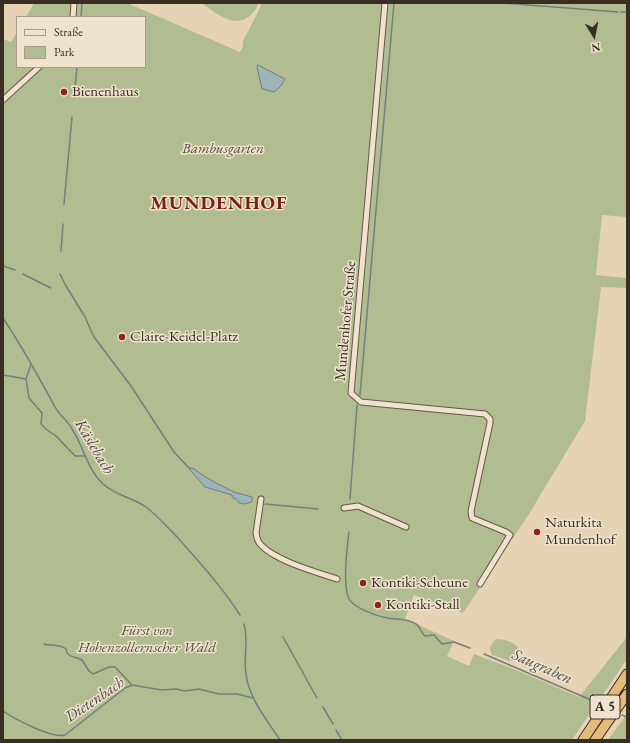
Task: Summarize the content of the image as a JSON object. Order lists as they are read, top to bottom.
{
  "streets": {
    "highway": ["A 5"],
    "street": ["Mundenhofer Straße"]
  },
  "districts": ["MUNDENHOF"],
  "water": ["Käslebach", "Saugraben", "Dietenbach"],
  "parks": ["Bambusgarten", "Fürst von Hohenzollernscher Wald"],
  "places": [
    "Bienenhaus",
    "Claire-Keidel-Platz",
    "Naturkita Mundenhof",
    "Kontiki-Scheune",
    "Kontiki-Stall"
  ],
  "legend": ["Straße", "Park"],
  "north": "bottom"
}
